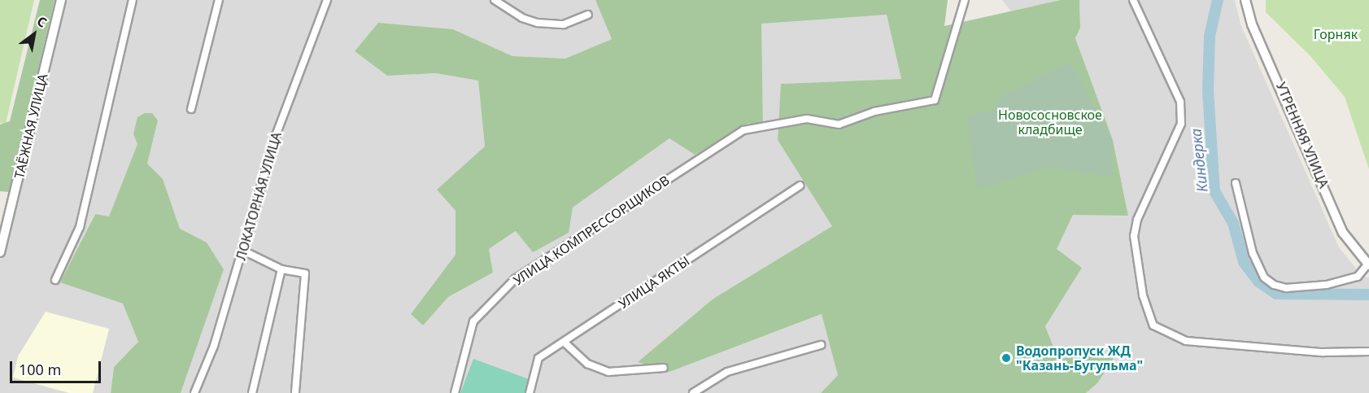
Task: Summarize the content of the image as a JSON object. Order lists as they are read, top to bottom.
{
  "streets": {
    "street": [
      "ТАЁЖНАЯ УЛИЦА",
      "УТРЕННЯЯ УЛИЦА",
      "ЛОКАТОРНАЯ УЛИЦА",
      "УЛИЦА КОМПРЕССОРЩИКОВ",
      "УЛИЦА ЯКТЫ"
    ]
  },
  "water": ["Киндерка"],
  "parks": ["Горняк", "Новососновское кладбище"],
  "places": ["Водопропуск ЖД \"Казань-Бугульма\""],
  "scale_bar": "100 m",
  "north": "top right"
}
